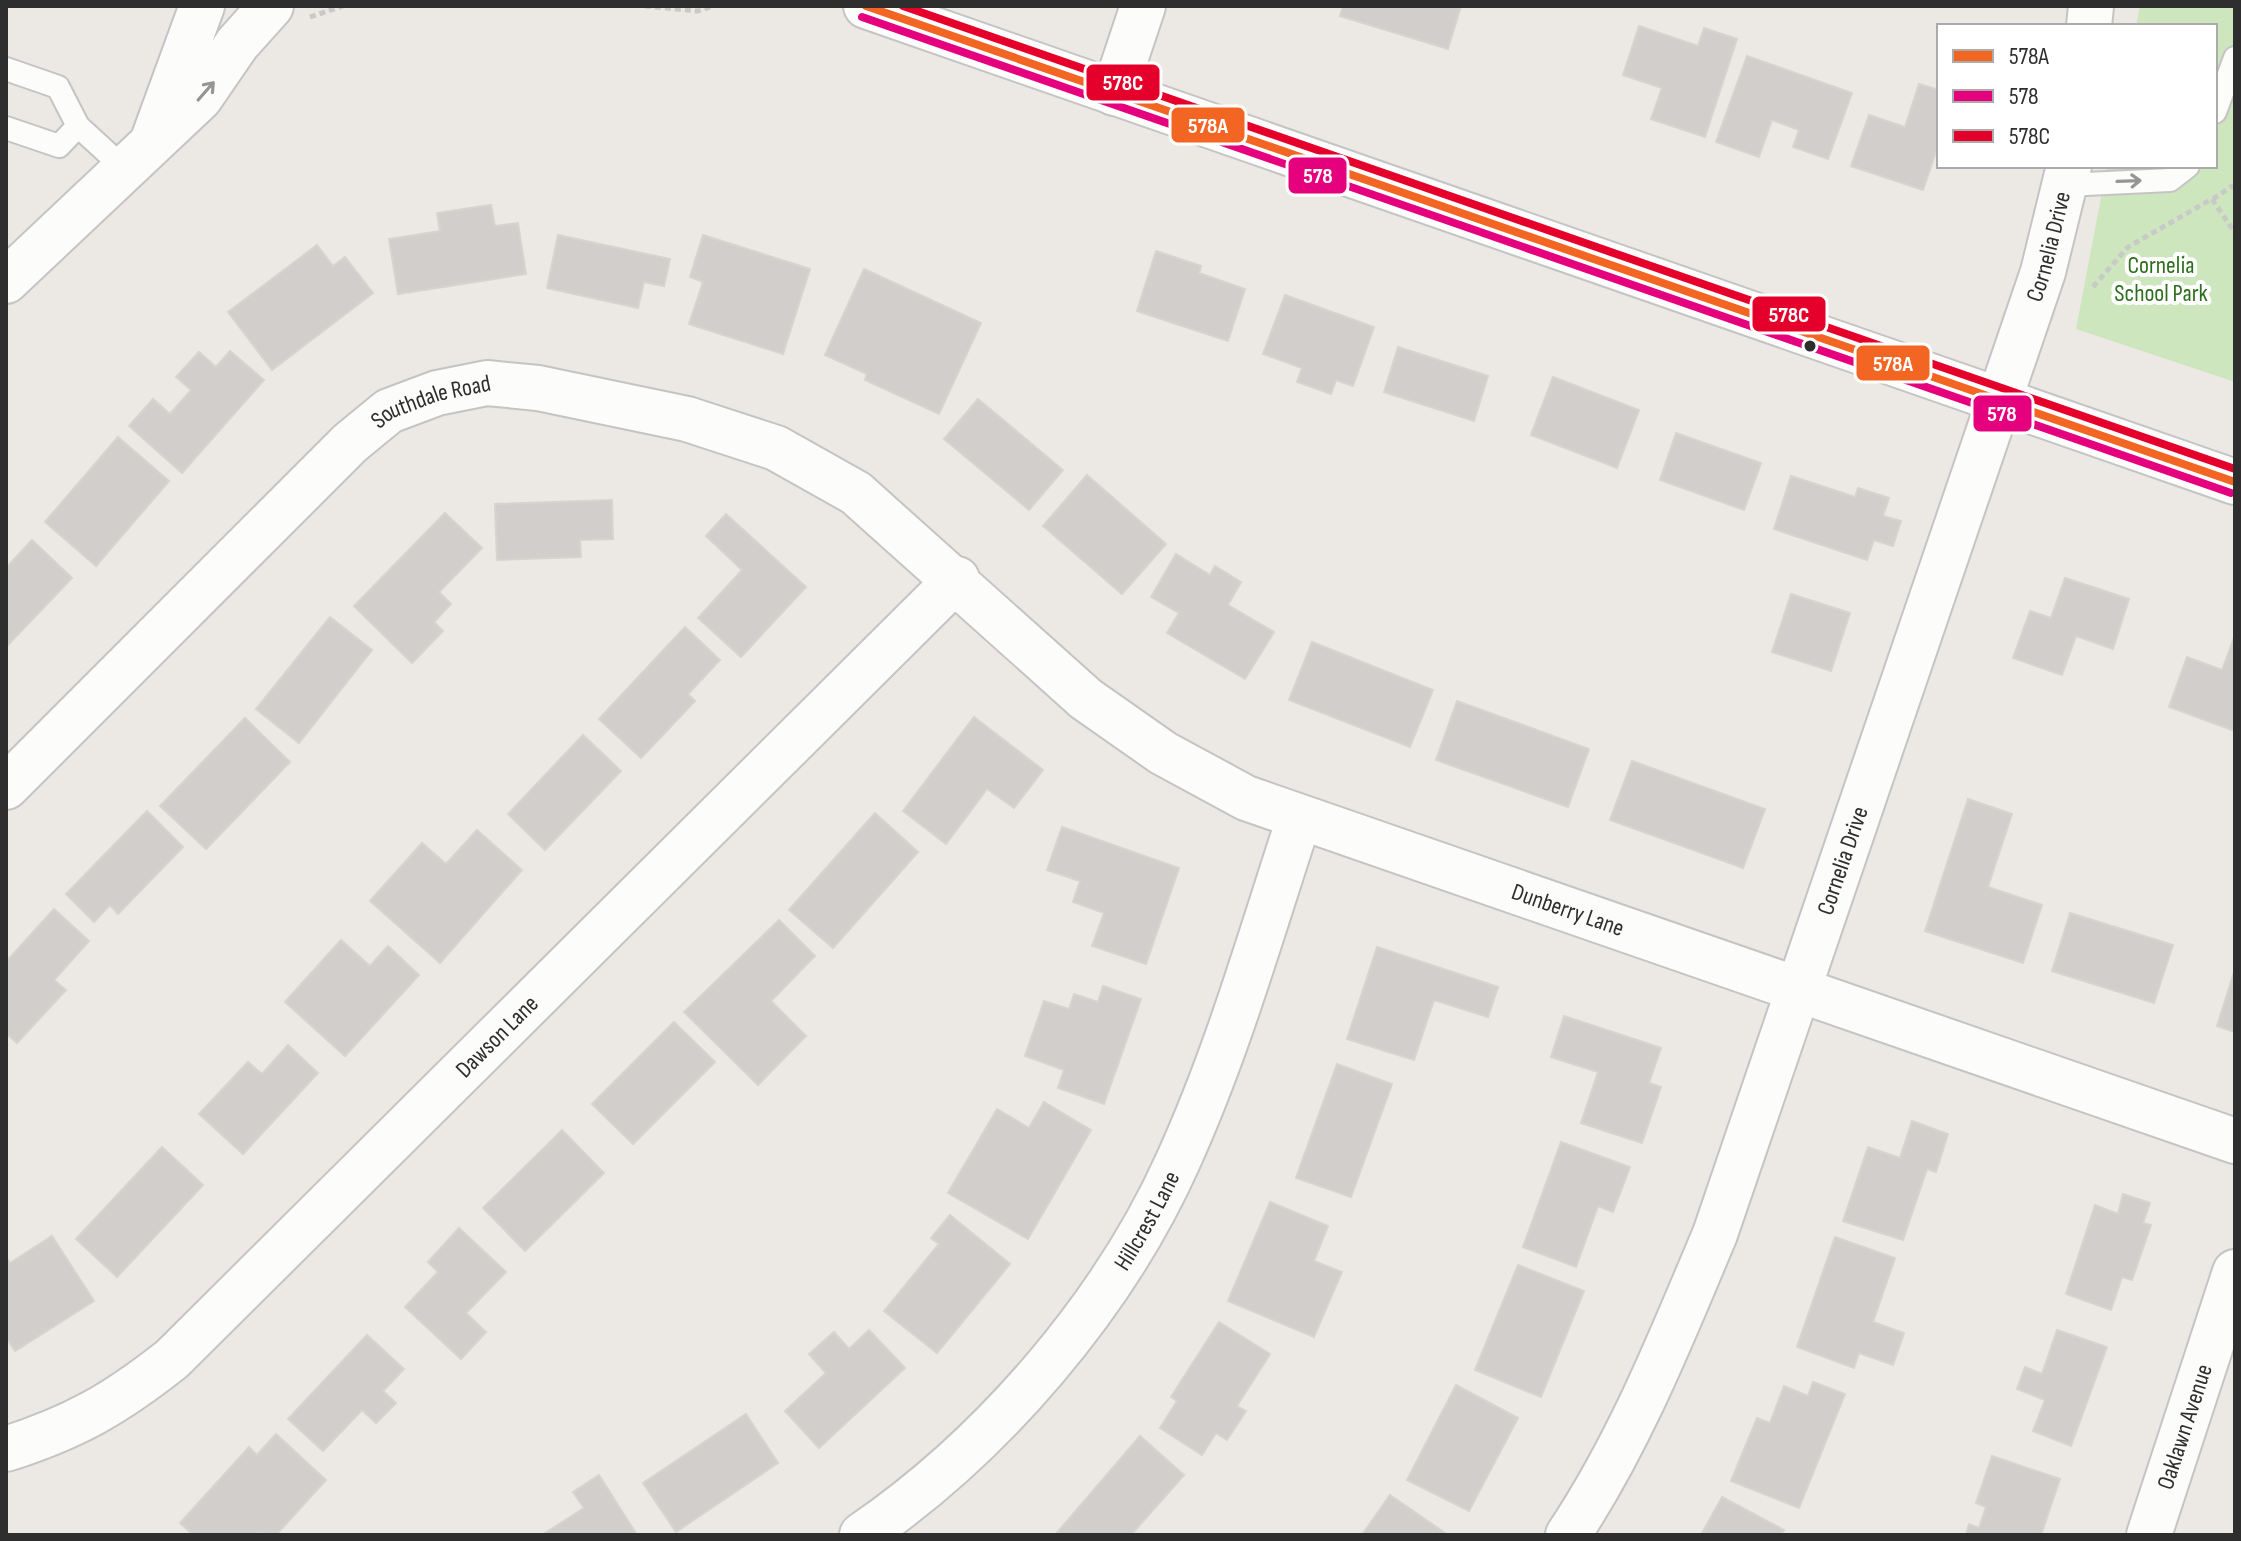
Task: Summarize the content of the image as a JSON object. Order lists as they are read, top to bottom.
{
  "streets": {
    "street": [
      "Cornelia Drive",
      "Southdale Road",
      "Dunberry Lane",
      "Dawson Lane",
      "Hillcrest Lane",
      "Oaklawn Avenue"
    ]
  },
  "crossings": [
    ["Cornelia Drive", "Dunberry Lane"],
    ["Southdale Road", "Dunberry Lane"],
    ["Southdale Road", "Dawson Lane"],
    ["Dunberry Lane", "Dawson Lane"],
    ["Dunberry Lane", "Hillcrest Lane"]
  ],
  "parks": ["Cornelia School Park"],
  "lines": ["transit line 578A", "transit line 578C", "transit line 578"],
  "legend": ["578A", "578", "578C"]
}
